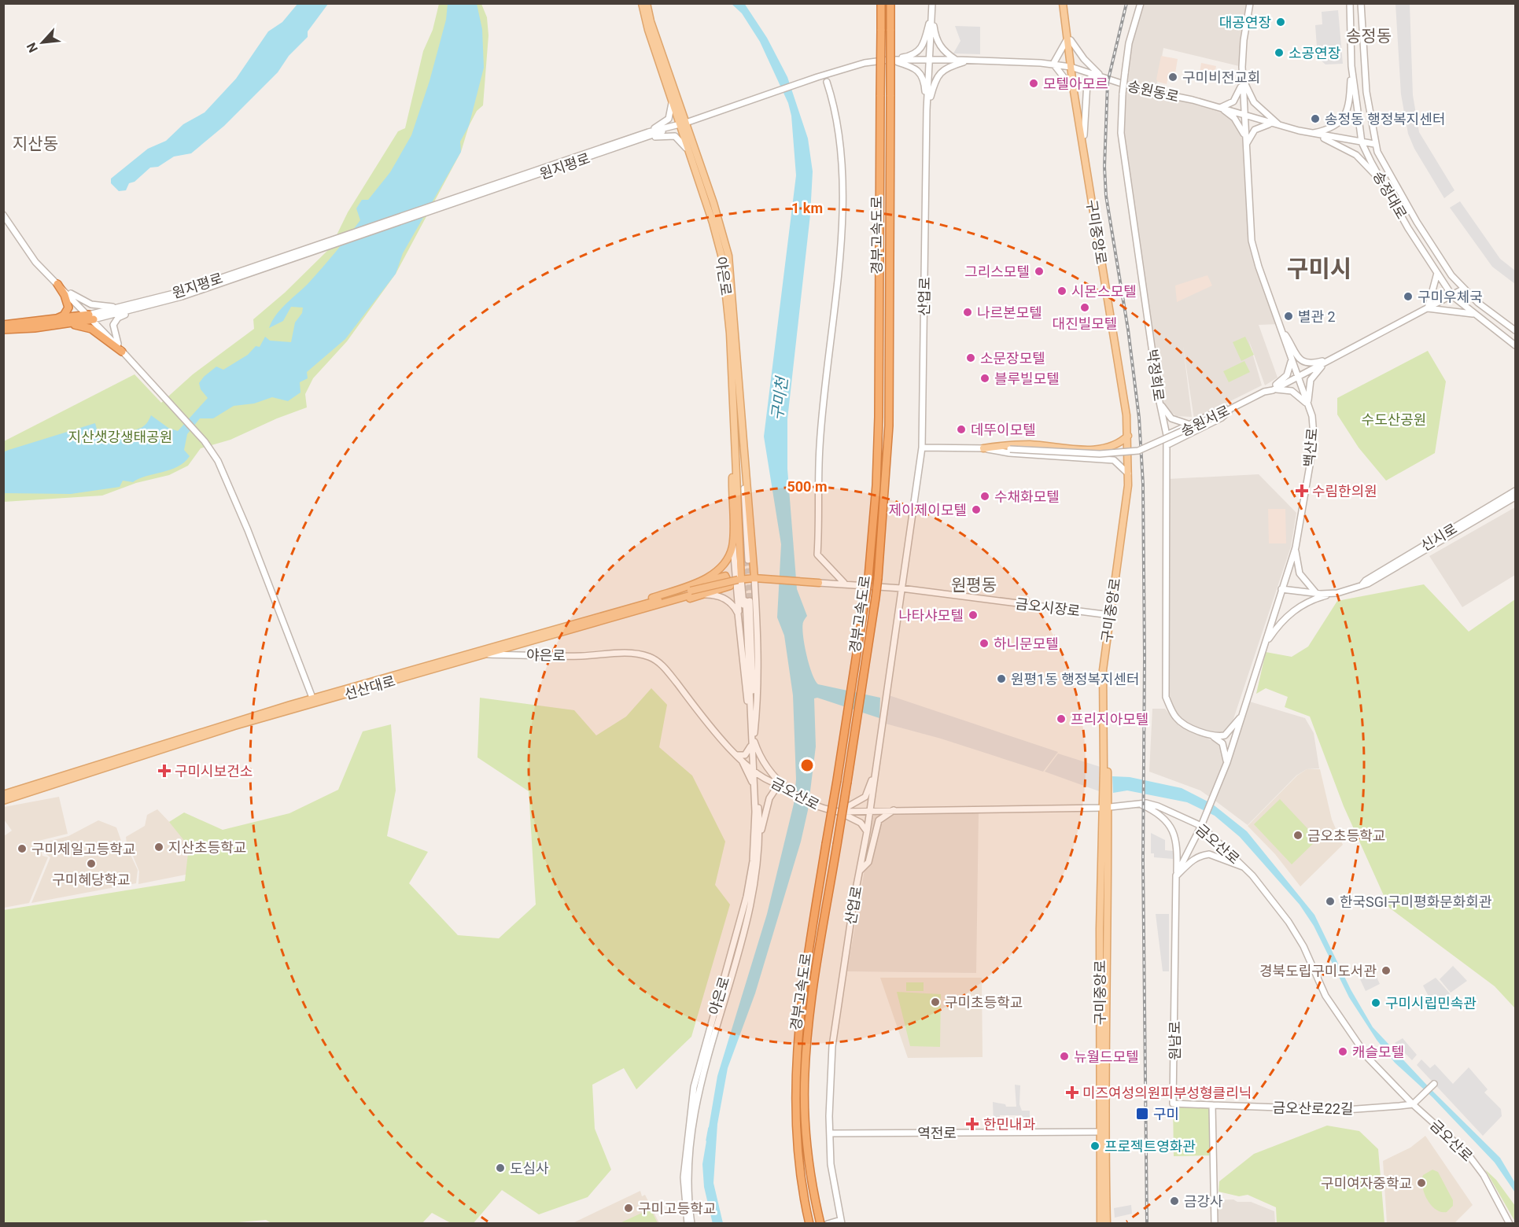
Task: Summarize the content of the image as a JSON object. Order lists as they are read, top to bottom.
{
  "streets": {
    "highway": ["경부고속도로"],
    "main road": ["구미중앙로", "야은로", "선산대로"],
    "street": [
      "송원동로",
      "원지평로",
      "송정대로",
      "산업로",
      "박정희로",
      "송원서로",
      "백산로",
      "신시로",
      "금오시장로",
      "금오산로",
      "원남로",
      "금오산로22길",
      "역전로"
    ]
  },
  "crossings": [
    ["송원동로", "송정대로"],
    ["송원동로", "구미중앙로"],
    ["송원동로", "산업로"],
    ["송원동로", "백산로"],
    ["원지평로", "야은로"],
    ["송정대로", "송원서로"],
    ["구미중앙로", "금오시장로"],
    ["구미중앙로", "금오산로"],
    ["구미중앙로", "역전로"],
    ["야은로", "선산대로"],
    ["야은로", "금오산로"],
    ["산업로", "송원서로"],
    ["산업로", "금오시장로"],
    ["산업로", "금오산로"],
    ["산업로", "역전로"],
    ["송원서로", "백산로"],
    ["백산로", "신시로"],
    ["백산로", "금오산로"],
    ["백산로", "원남로"],
    ["금오산로", "원남로"],
    ["금오산로", "금오산로22길"],
    ["원남로", "금오산로22길"]
  ],
  "districts": [
    "송정동",
    "지산동",
    "구미시",
    "원평동"
  ],
  "water": ["구미천"],
  "parks": ["수도산공원", "지산샛강생태공원"],
  "places": {
    "other": [
      "대공연장",
      "소공연장",
      "구미비전교회",
      "모텔아모르",
      "송정동 행정복지센터",
      "그리스모텔",
      "시몬스모텔",
      "구미우체국",
      "대진빌모텔",
      "나르본모텔",
      "별관 2",
      "소문장모텔",
      "블루빌모텔",
      "데뚜이모텔",
      "수채화모텔",
      "제이제이모텔",
      "나타샤모텔",
      "하니문모텔",
      "원평1동 행정복지센터",
      "프리지아모텔",
      "금오초등학교",
      "지산초등학교",
      "구미제일고등학교",
      "구미혜당학교",
      "한국SGI구미평화문화회관",
      "경북도립구미도서관",
      "구미초등학교",
      "구미시립민속관",
      "캐슬모텔",
      "뉴월드모텔",
      "프로젝트영화관",
      "도심사",
      "구미여자중학교",
      "금강사",
      "구미고등학교"
    ],
    "health": [
      "수림한의원",
      "구미시보건소",
      "미즈여성의원피부성형클리닉",
      "한민내과"
    ],
    "transit": ["구미"]
  },
  "north": "bottom left",
  "rings": ["1 km", "500 m"]
}
